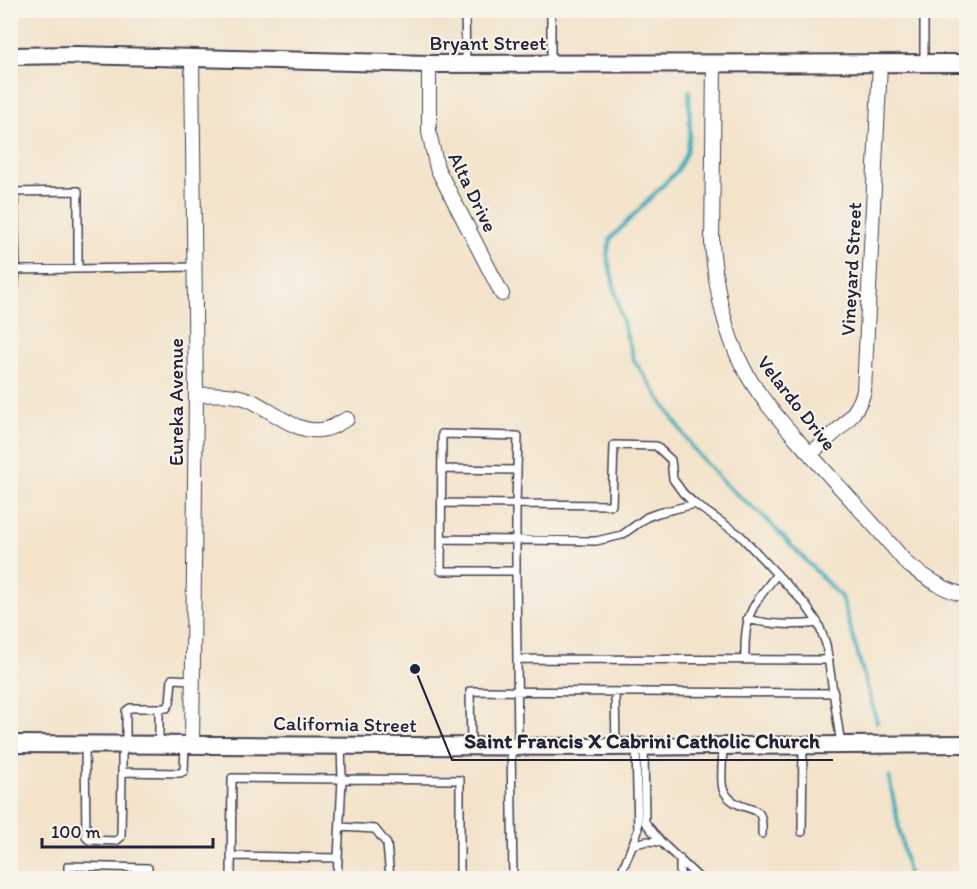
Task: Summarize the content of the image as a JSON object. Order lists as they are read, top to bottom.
{
  "streets": {
    "street": [
      "Bryant Street",
      "Alta Drive",
      "Vineyard Street",
      "Eureka Avenue",
      "Velardo Drive",
      "California Street"
    ]
  },
  "crossings": [
    ["Bryant Street", "Alta Drive"],
    ["Bryant Street", "Vineyard Street"],
    ["Bryant Street", "Eureka Avenue"],
    ["Bryant Street", "Velardo Drive"],
    ["Vineyard Street", "Velardo Drive"],
    ["Eureka Avenue", "California Street"]
  ],
  "places": ["Saint Francis X Cabrini Catholic Church"],
  "scale_bar": "100 m"
}
